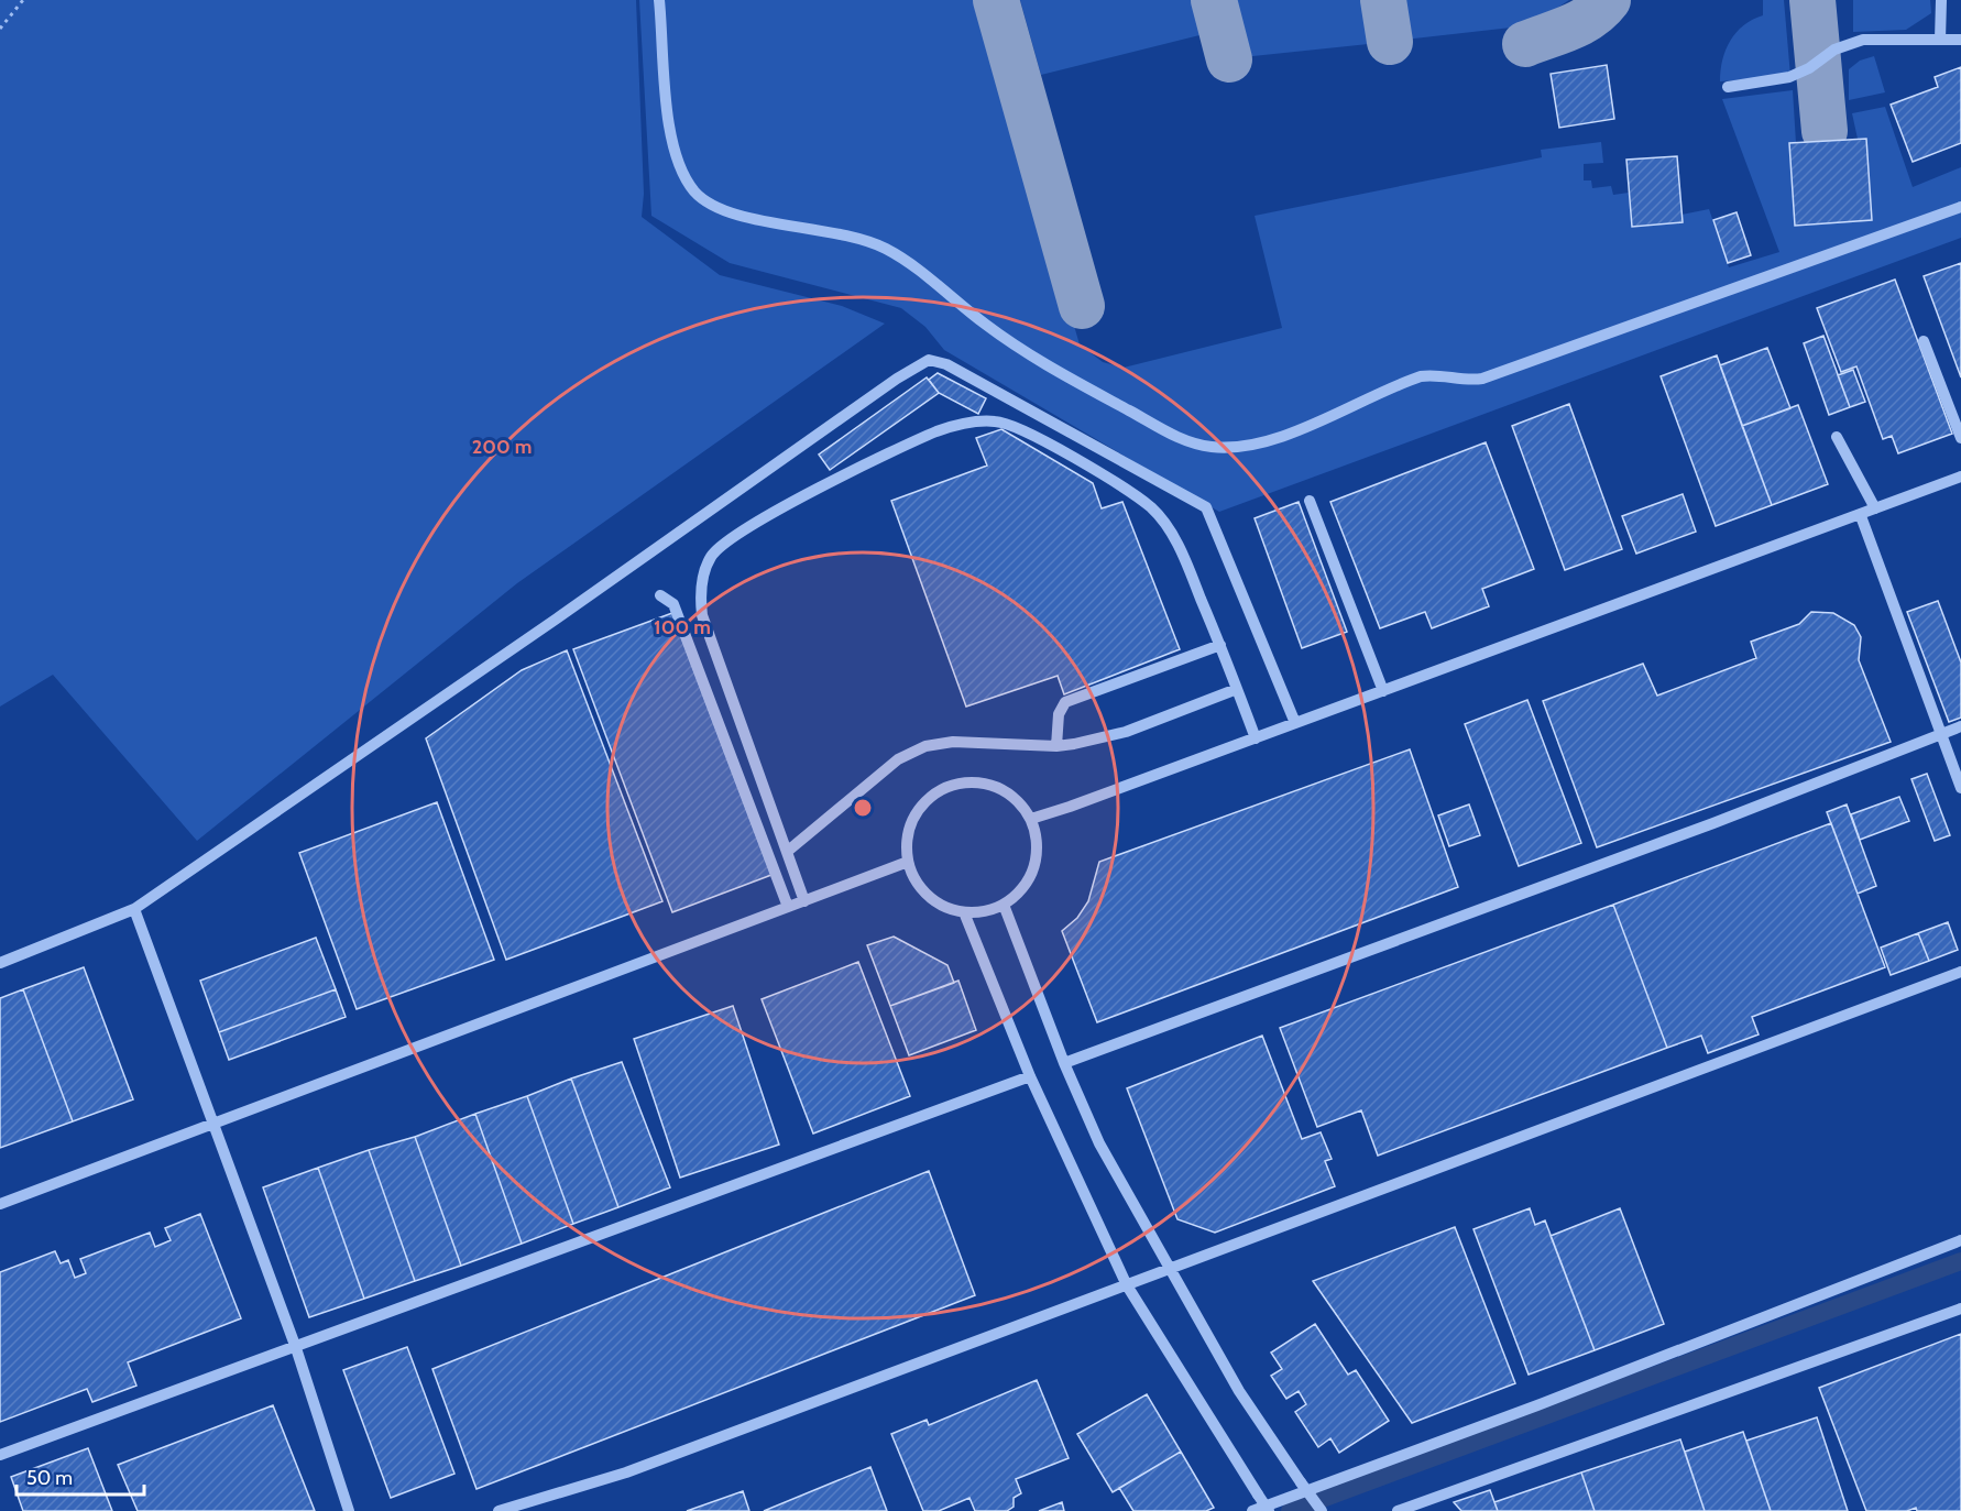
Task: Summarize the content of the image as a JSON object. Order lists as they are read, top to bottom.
{
  "scale_bar": "50 m",
  "rings": ["200 m", "100 m"]
}
